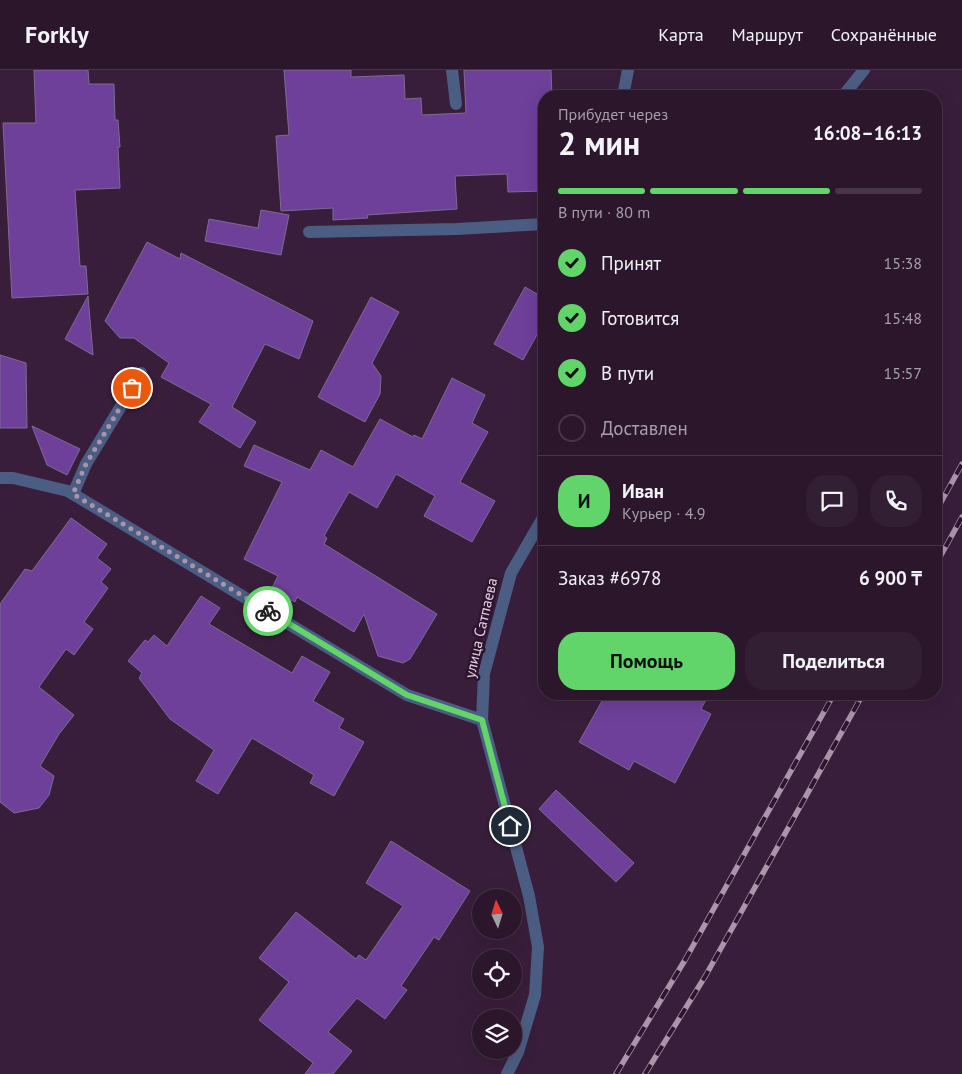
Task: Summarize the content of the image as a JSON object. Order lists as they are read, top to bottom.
{
  "streets": {
    "street": ["улица Сатпаева"]
  },
  "north": "top",
  "page": {
    "header": "Forkly",
    "nav": ["Карта", "Маршрут", "Сохранённые"],
    "heading": ["2 мин", "Прибудет через", "16:08–16:13"],
    "panel": [
      "Иван",
      "Курьер · 4.9",
      "Заказ #6978",
      "6 900 ₸"
    ],
    "bar": "В пути · 80 m",
    "list": [
      ["Принят", "15:38"],
      ["Готовится", "15:48"],
      ["В пути", "15:57"],
      "Доставлен"
    ],
    "round": "И",
    "buttons": ["Помощь", "Поделиться"]
  }
}
